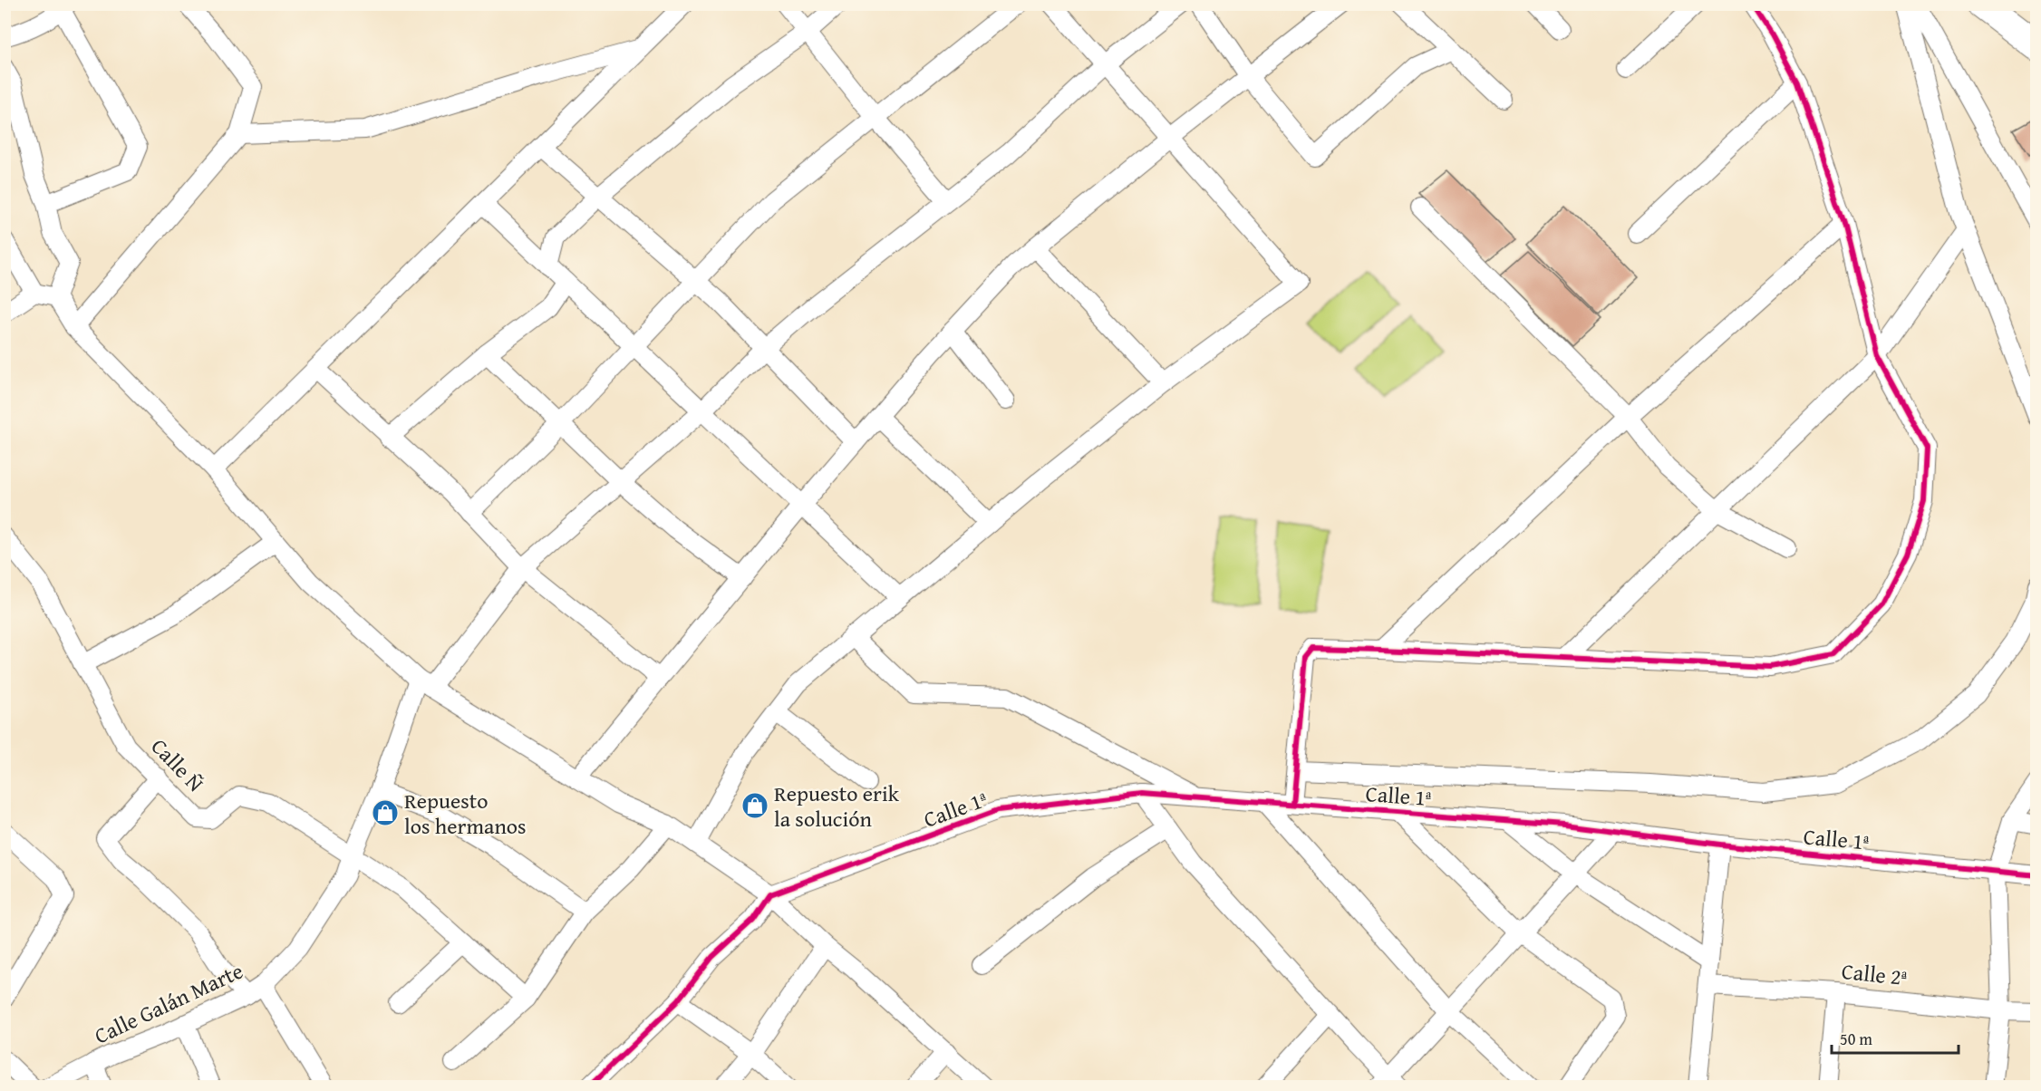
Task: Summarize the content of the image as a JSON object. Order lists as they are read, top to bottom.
{
  "streets": {
    "street": [
      "Calle Ñ",
      "Calle 1ª",
      "Calle 2ª",
      "Calle Galán Marte"
    ]
  },
  "crossings": [
    ["Calle Ñ", "Calle Galán Marte"]
  ],
  "places": {
    "shop": ["Repuesto erik la solución", "Repuesto los hermanos"]
  },
  "scale_bar": "50 m"
}
